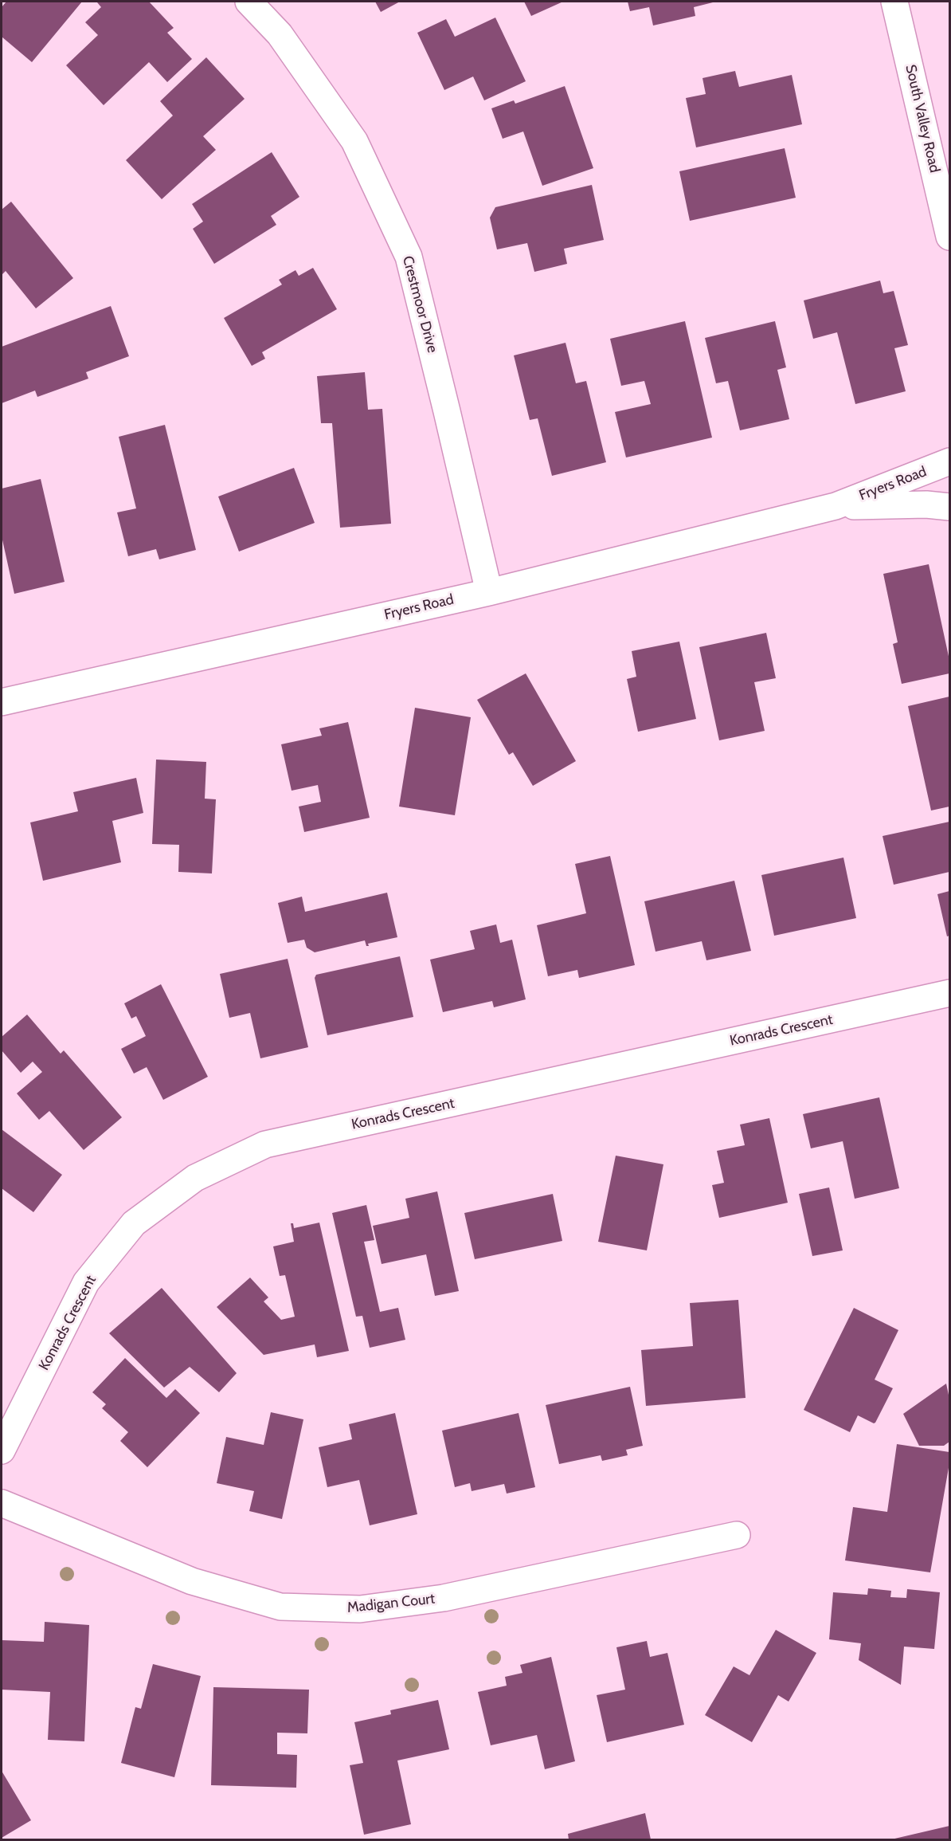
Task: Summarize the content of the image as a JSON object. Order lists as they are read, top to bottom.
{
  "streets": {
    "street": [
      "South Valley Road",
      "Crestmoor Drive",
      "Fryers Road",
      "Konrads Crescent",
      "Madigan Court"
    ]
  },
  "crossings": [
    ["Crestmoor Drive", "Fryers Road"]
  ]
}
